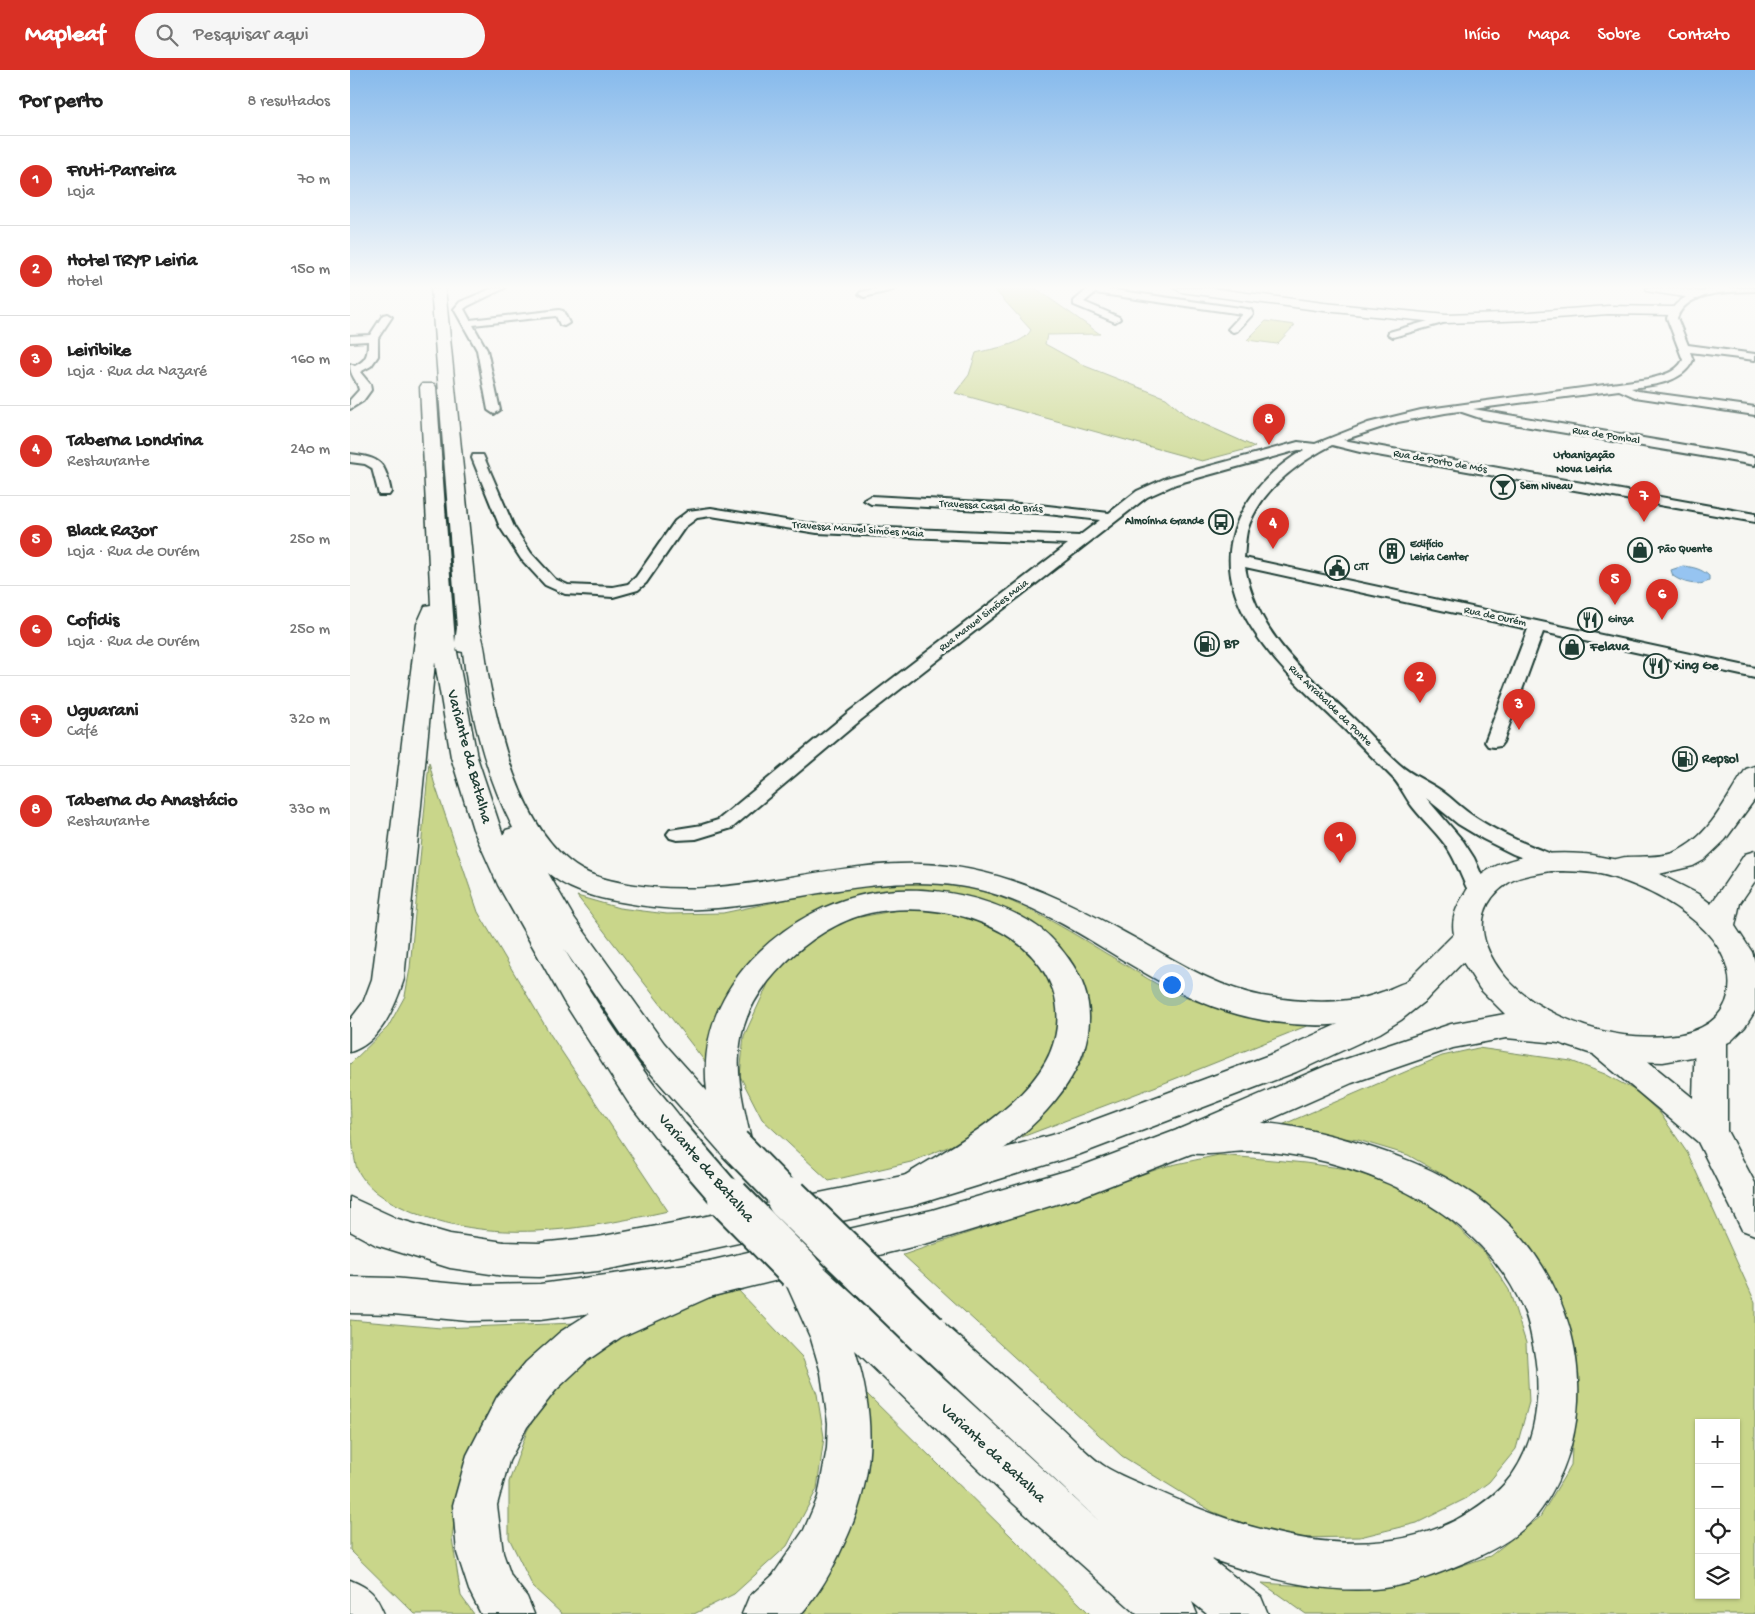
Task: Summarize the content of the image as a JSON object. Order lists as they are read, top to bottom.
{
  "streets": {
    "main road": ["Variante da Batalha"],
    "street": [
      "Rua de Pombal",
      "Rua de Porto de Mós",
      "Travessa Casal do Brás",
      "Travessa Manuel Simões Maia",
      "Rua Manuel Simões Maia",
      "Rua de Ourém",
      "Rua Arrabalde da Ponte"
    ]
  },
  "crossings": [
    ["Rua de Pombal", "Rua Arrabalde da Ponte"],
    ["Rua de Porto de Mós", "Rua Manuel Simões Maia"],
    ["Rua de Porto de Mós", "Rua Arrabalde da Ponte"],
    ["Travessa Casal do Brás", "Rua Manuel Simões Maia"],
    ["Travessa Manuel Simões Maia", "Rua Manuel Simões Maia"],
    ["Rua Manuel Simões Maia", "Rua Arrabalde da Ponte"],
    ["Rua de Ourém", "Rua Arrabalde da Ponte"]
  ],
  "districts": ["Urbanização Nova Leiria"],
  "places": {
    "bar": ["Sem Niveau"],
    "bus stop": ["Almoínha Grande"],
    "shop": ["Pão Quente", "Felava"],
    "building": ["Edifício Leiria Center"],
    "public building": ["CTT"],
    "restaurant": ["Ginza", "Xing Ge"],
    "fuel station": ["BP", "Repsol"]
  },
  "page": {
    "header": "Mapleaf",
    "search": "Pesquisar aqui",
    "nav": [
      "Início",
      "Mapa",
      "Sobre",
      "Contato"
    ],
    "heading": ["Por perto", "8 resultados"],
    "list": [
      {
        "mark": "1",
        "name": "Fruti-Parreira",
        "note": "Loja",
        "value": "70 m"
      },
      {
        "mark": "2",
        "name": "Hotel TRYP Leiria",
        "note": "Hotel",
        "value": "150 m"
      },
      {
        "mark": "3",
        "name": "Leiribike",
        "note": "Loja · Rua da Nazaré",
        "value": "160 m"
      },
      {
        "mark": "4",
        "name": "Taberna Londrina",
        "note": "Restaurante",
        "value": "240 m"
      },
      {
        "mark": "5",
        "name": "Black Razor",
        "note": "Loja · Rua de Ourém",
        "value": "250 m"
      },
      {
        "mark": "6",
        "name": "Cofidis",
        "note": "Loja · Rua de Ourém",
        "value": "250 m"
      },
      {
        "mark": "7",
        "name": "Uguarani",
        "note": "Café",
        "value": "320 m"
      },
      {
        "mark": "8",
        "name": "Taberna do Anastácio",
        "note": "Restaurante",
        "value": "330 m"
      }
    ],
    "pins": [
      "8",
      "7",
      "4",
      "5",
      "6",
      "2",
      "3",
      "1"
    ],
    "map_buttons": ["+", "−"]
  }
}
